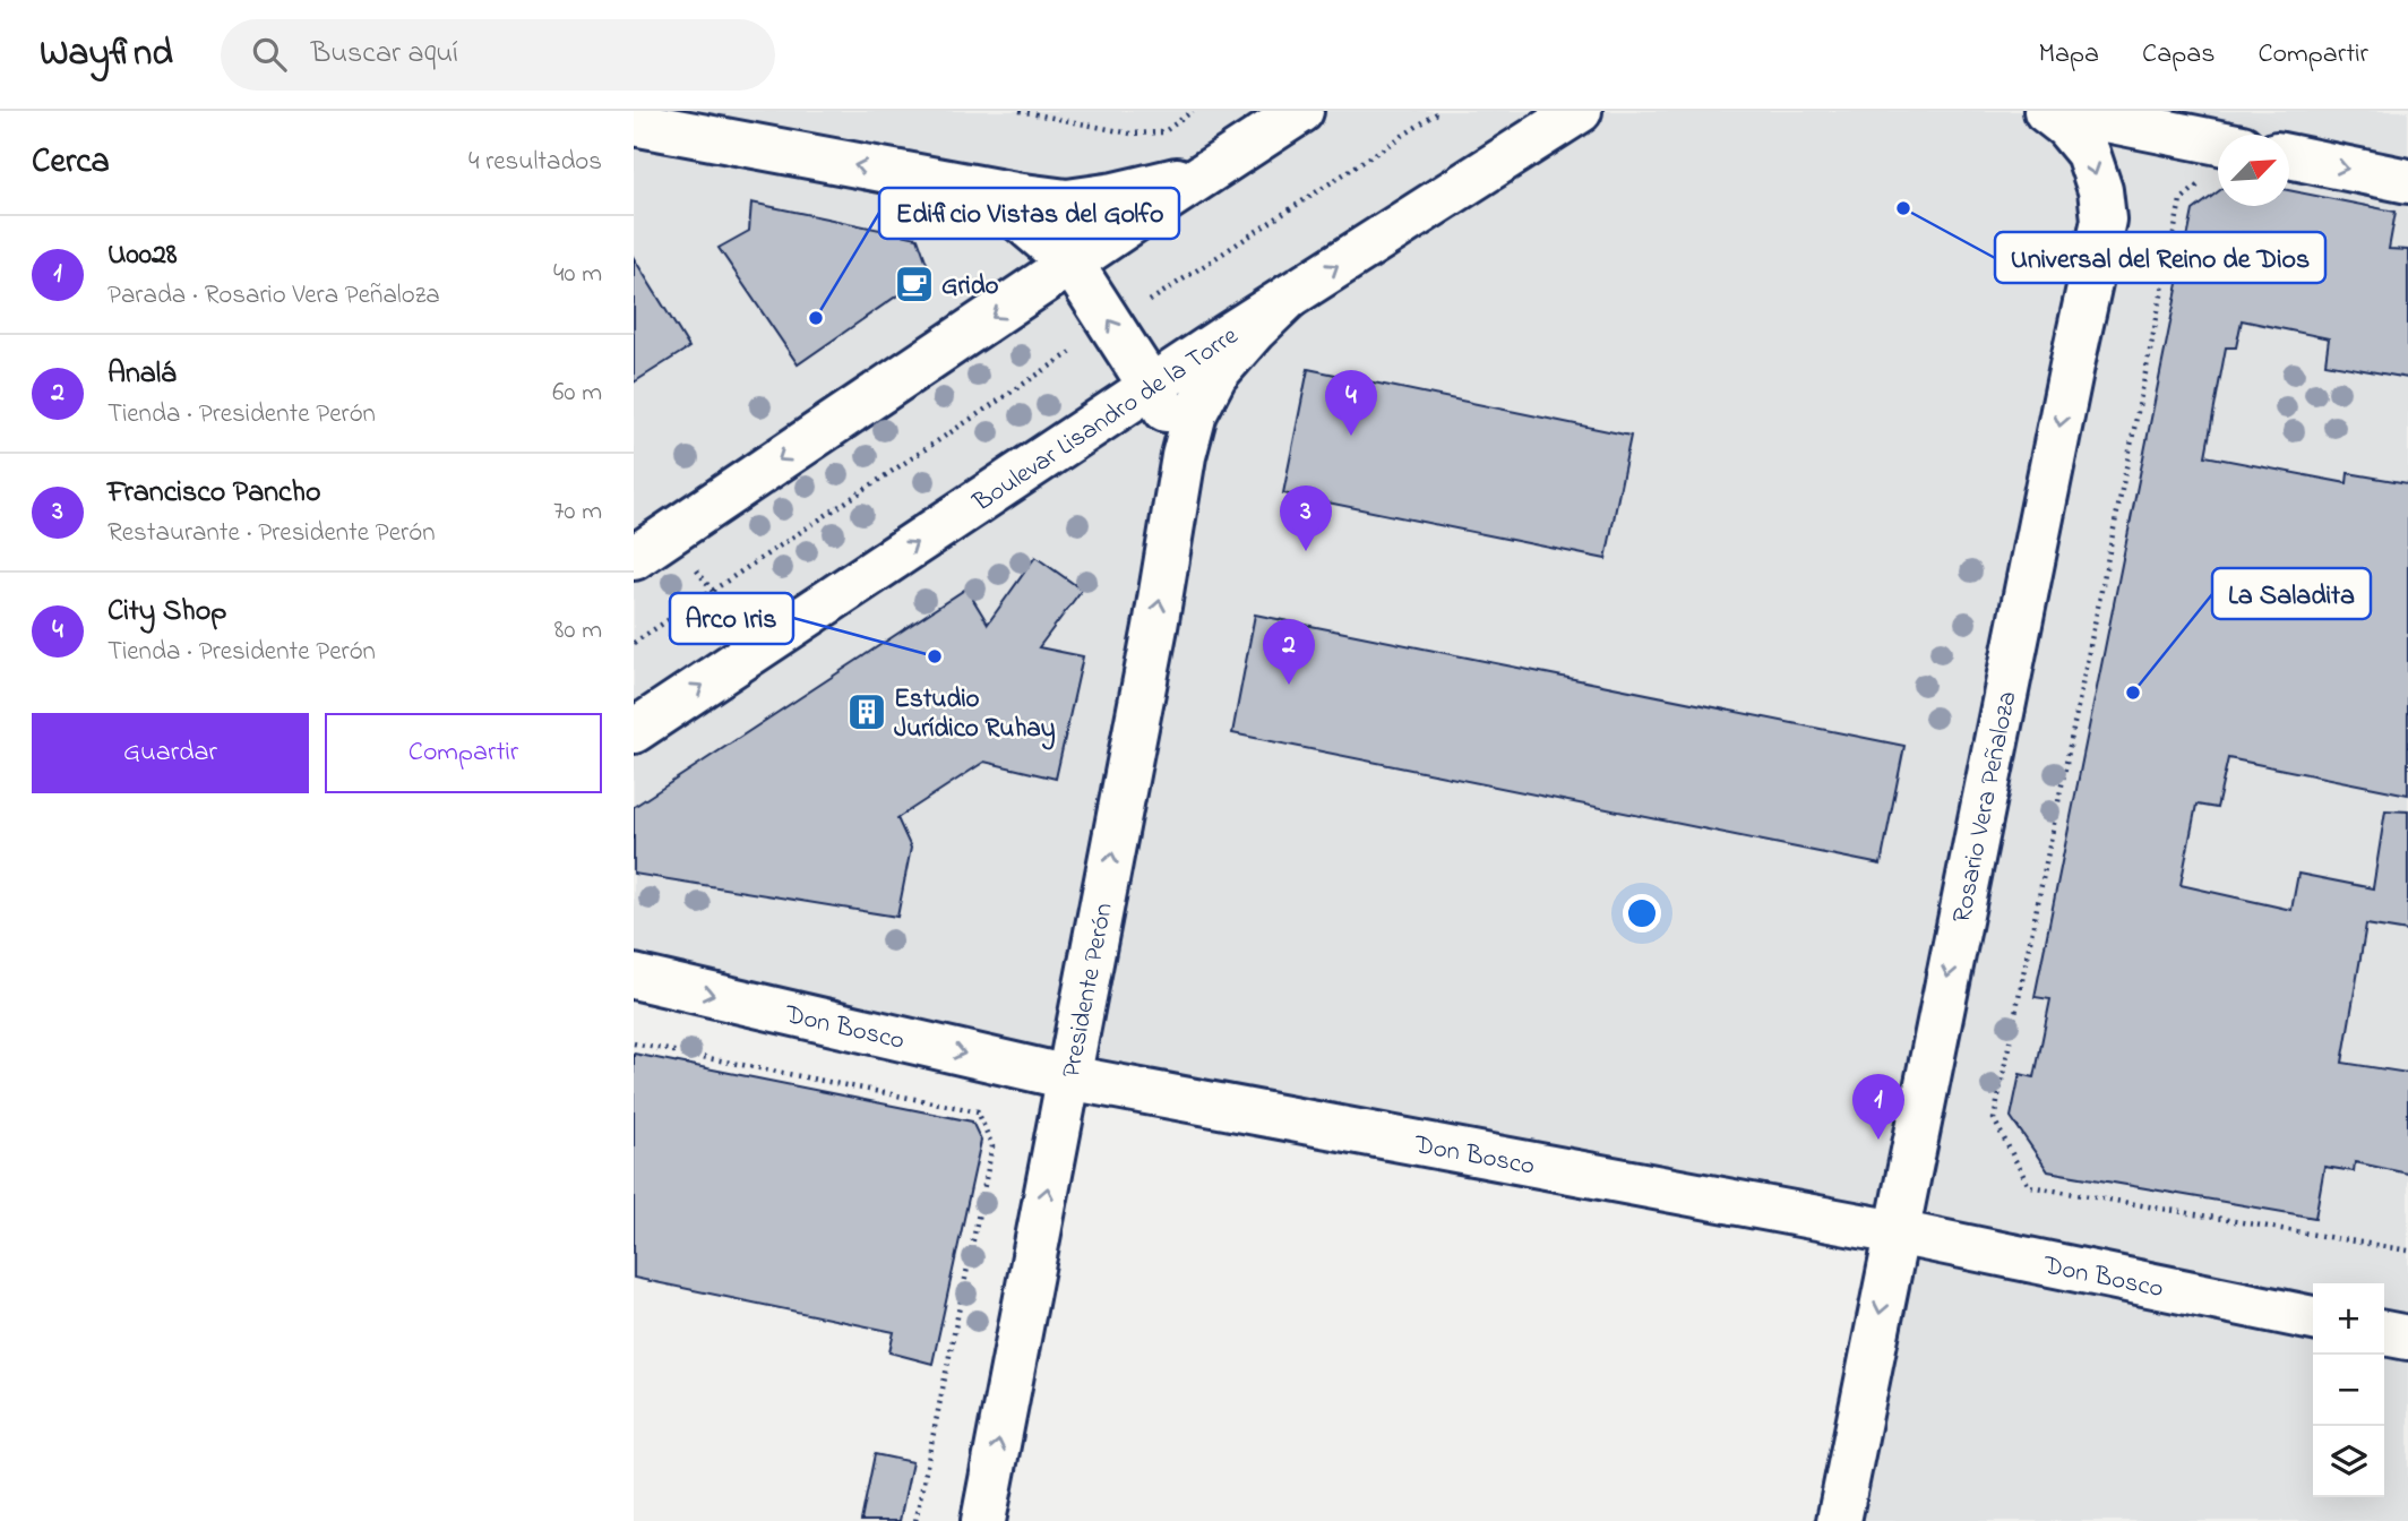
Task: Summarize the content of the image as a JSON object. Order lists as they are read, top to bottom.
{
  "streets": {
    "street": [
      "Boulevar Lisandro de la Torre",
      "Rosario Vera Peñaloza",
      "Presidente Perón",
      "Don Bosco"
    ]
  },
  "crossings": [
    ["Boulevar Lisandro de la Torre", "Presidente Perón"],
    ["Rosario Vera Peñaloza", "Don Bosco"],
    ["Presidente Perón", "Don Bosco"]
  ],
  "one_way": ["Rosario Vera Peñaloza", "Presidente Perón"],
  "places": {
    "other": [
      "Universal del Reino de Dios",
      "Edificio Vistas del Golfo",
      "Arco Iris",
      "La Saladita"
    ],
    "cafe": ["Grido"],
    "building": ["Estudio Jurídico Ruhay"]
  },
  "north": "top right",
  "page": {
    "header": "Wayfind",
    "search": "Buscar aquí",
    "nav": ["Mapa", "Capas", "Compartir"],
    "heading": ["Cerca", "4 resultados"],
    "list": [
      {
        "mark": "1",
        "name": "U0028",
        "note": "Parada · Rosario Vera Peñaloza",
        "value": "40 m"
      },
      {
        "mark": "2",
        "name": "Analá",
        "note": "Tienda · Presidente Perón",
        "value": "60 m"
      },
      {
        "mark": "3",
        "name": "Francisco Pancho",
        "note": "Restaurante · Presidente Perón",
        "value": "70 m"
      },
      {
        "mark": "4",
        "name": "City Shop",
        "note": "Tienda · Presidente Perón",
        "value": "80 m"
      }
    ],
    "pins": [
      "4",
      "3",
      "2",
      "1"
    ],
    "buttons": ["Guardar", "Compartir"],
    "map_buttons": ["+", "−"]
  }
}
